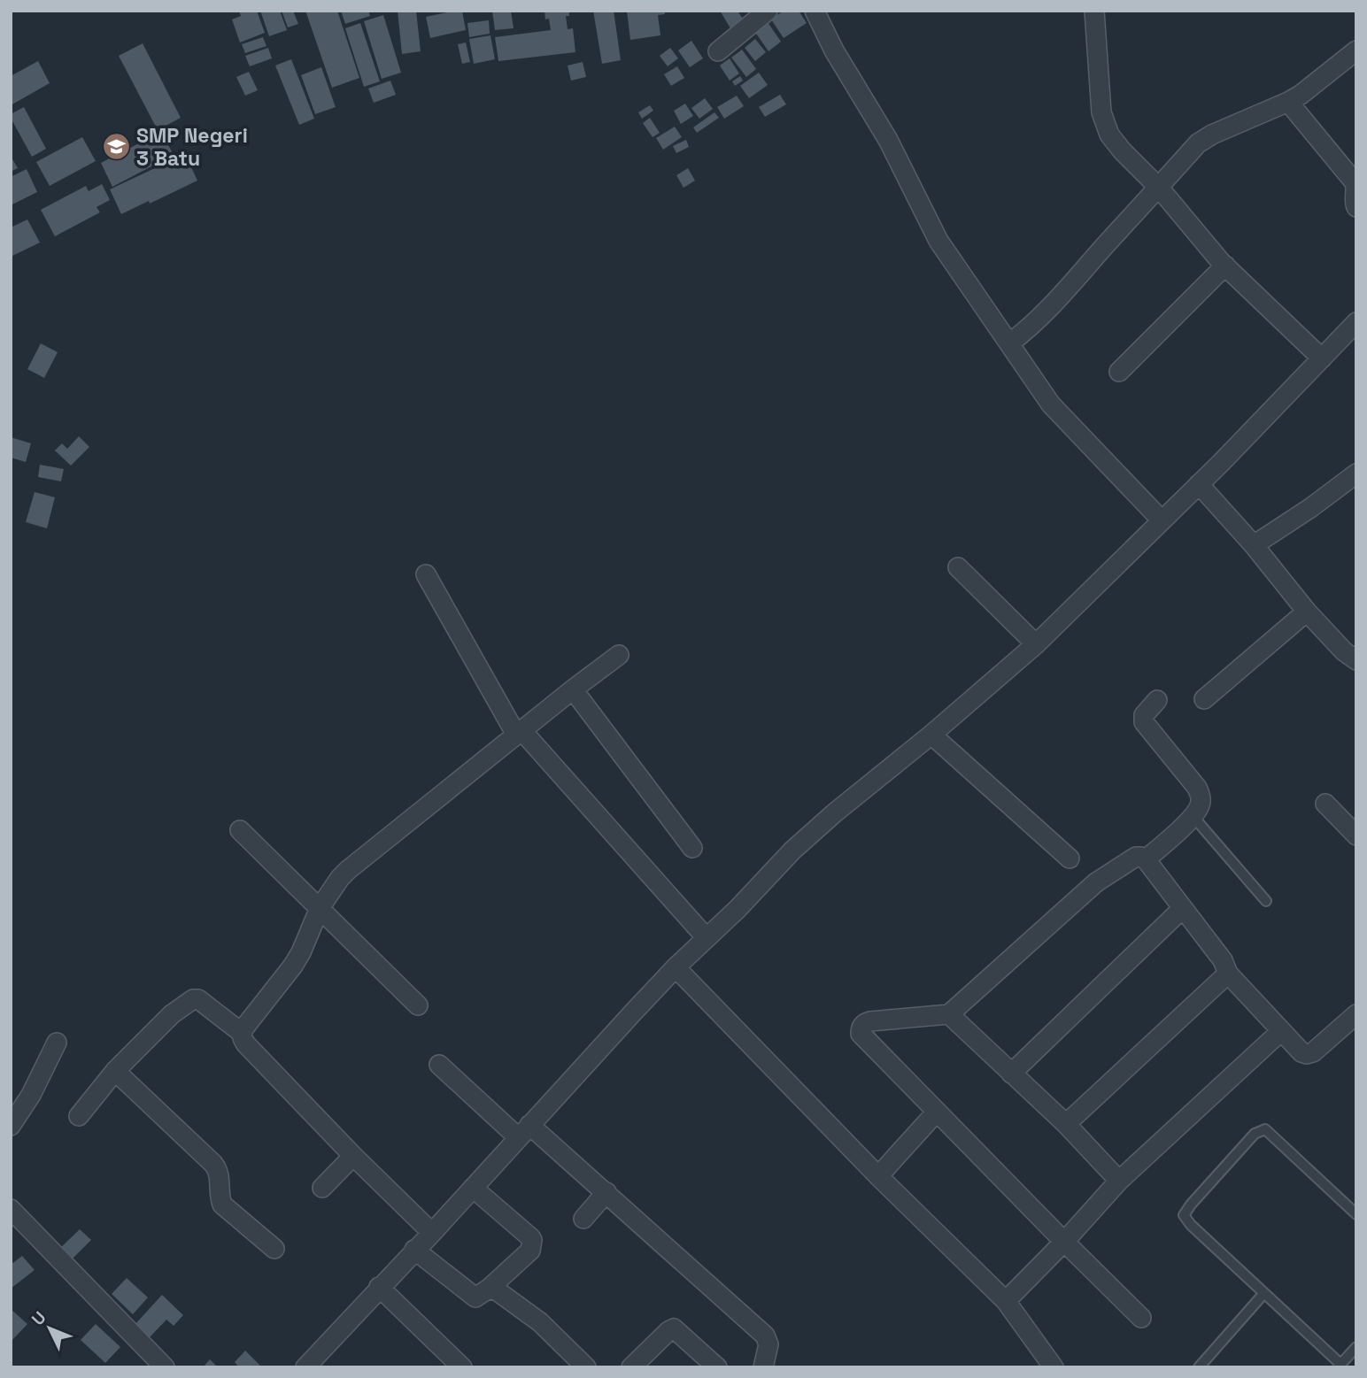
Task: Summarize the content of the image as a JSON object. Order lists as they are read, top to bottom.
{
  "places": {
    "school or university": ["SMP Negeri 3 Batu"]
  },
  "north": "top left"
}
